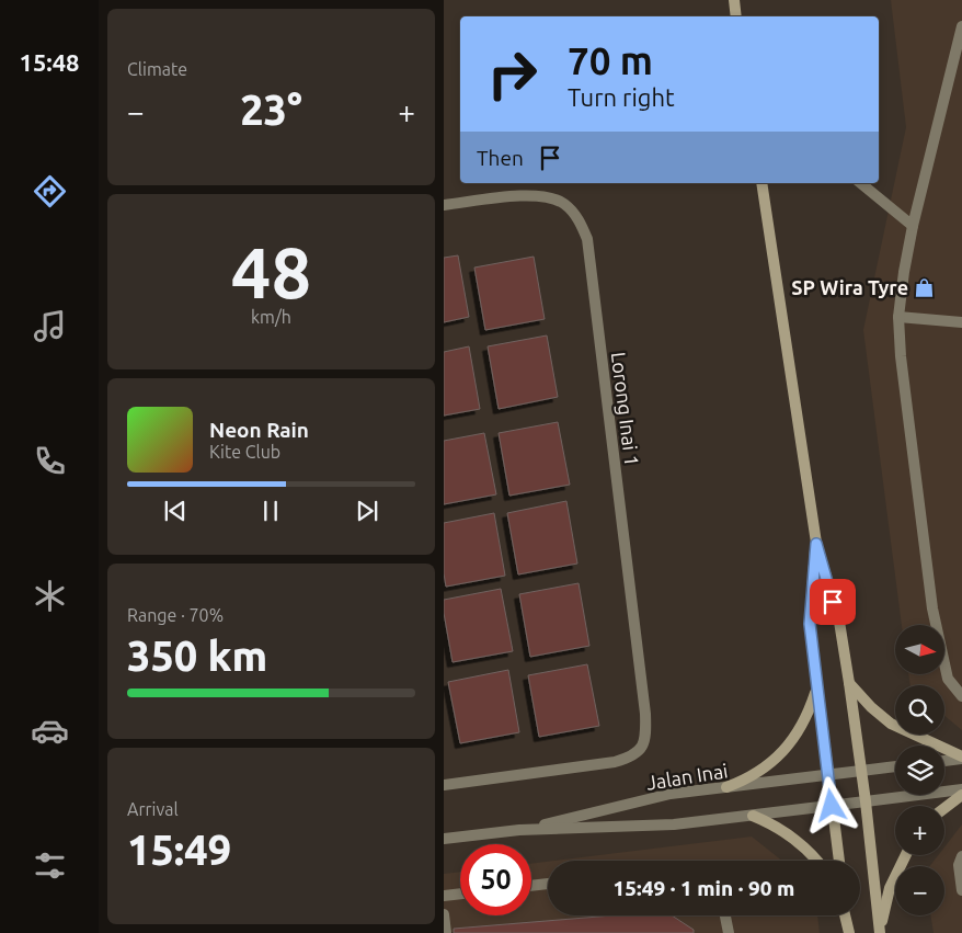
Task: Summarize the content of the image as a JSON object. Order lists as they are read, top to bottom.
{
  "streets": {
    "street": ["Lorong Inai 1", "Jalan Inai"]
  },
  "places": {
    "shop": ["SP Wira Tyre"]
  },
  "north": "right",
  "page": {
    "tabs": "15:48",
    "tile": [
      "Climate",
      ["48", "km/h"],
      ["Range · 70%", "350 km"],
      ["Arrival", "15:49"]
    ],
    "turn": ["70 m", "Turn right"],
    "heat": ["−", "23°", "+"],
    "then": "Then",
    "song": ["Neon Rain", "Kite Club"],
    "map_buttons": ["+", "−"],
    "limit": "50",
    "trip": "15:49 · 1 min · 90 m"
  }
}
